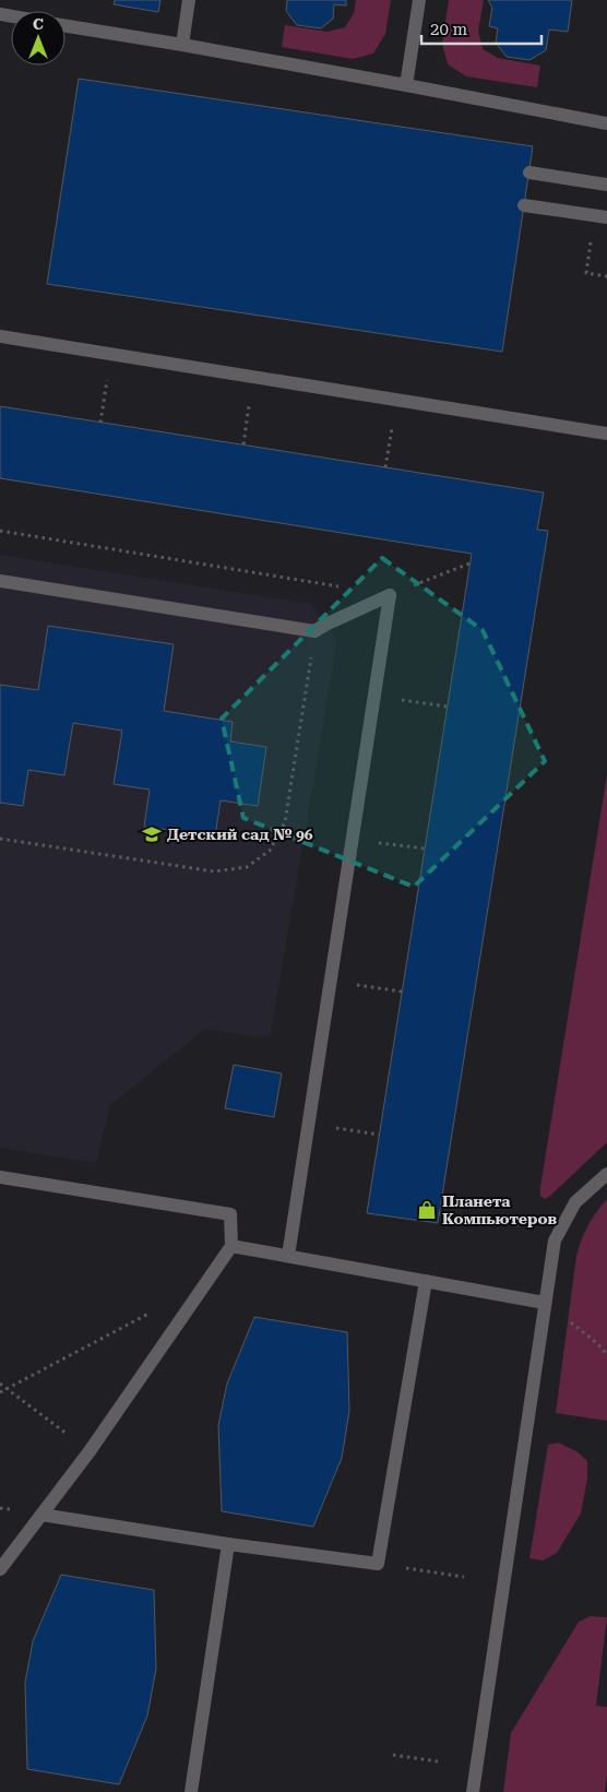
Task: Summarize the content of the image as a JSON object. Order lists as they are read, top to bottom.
{
  "places": {
    "school or university": ["Детский сад № 96"],
    "shop": ["Планета Компьютеров"]
  },
  "scale_bar": "20 m",
  "north": "top"
}
